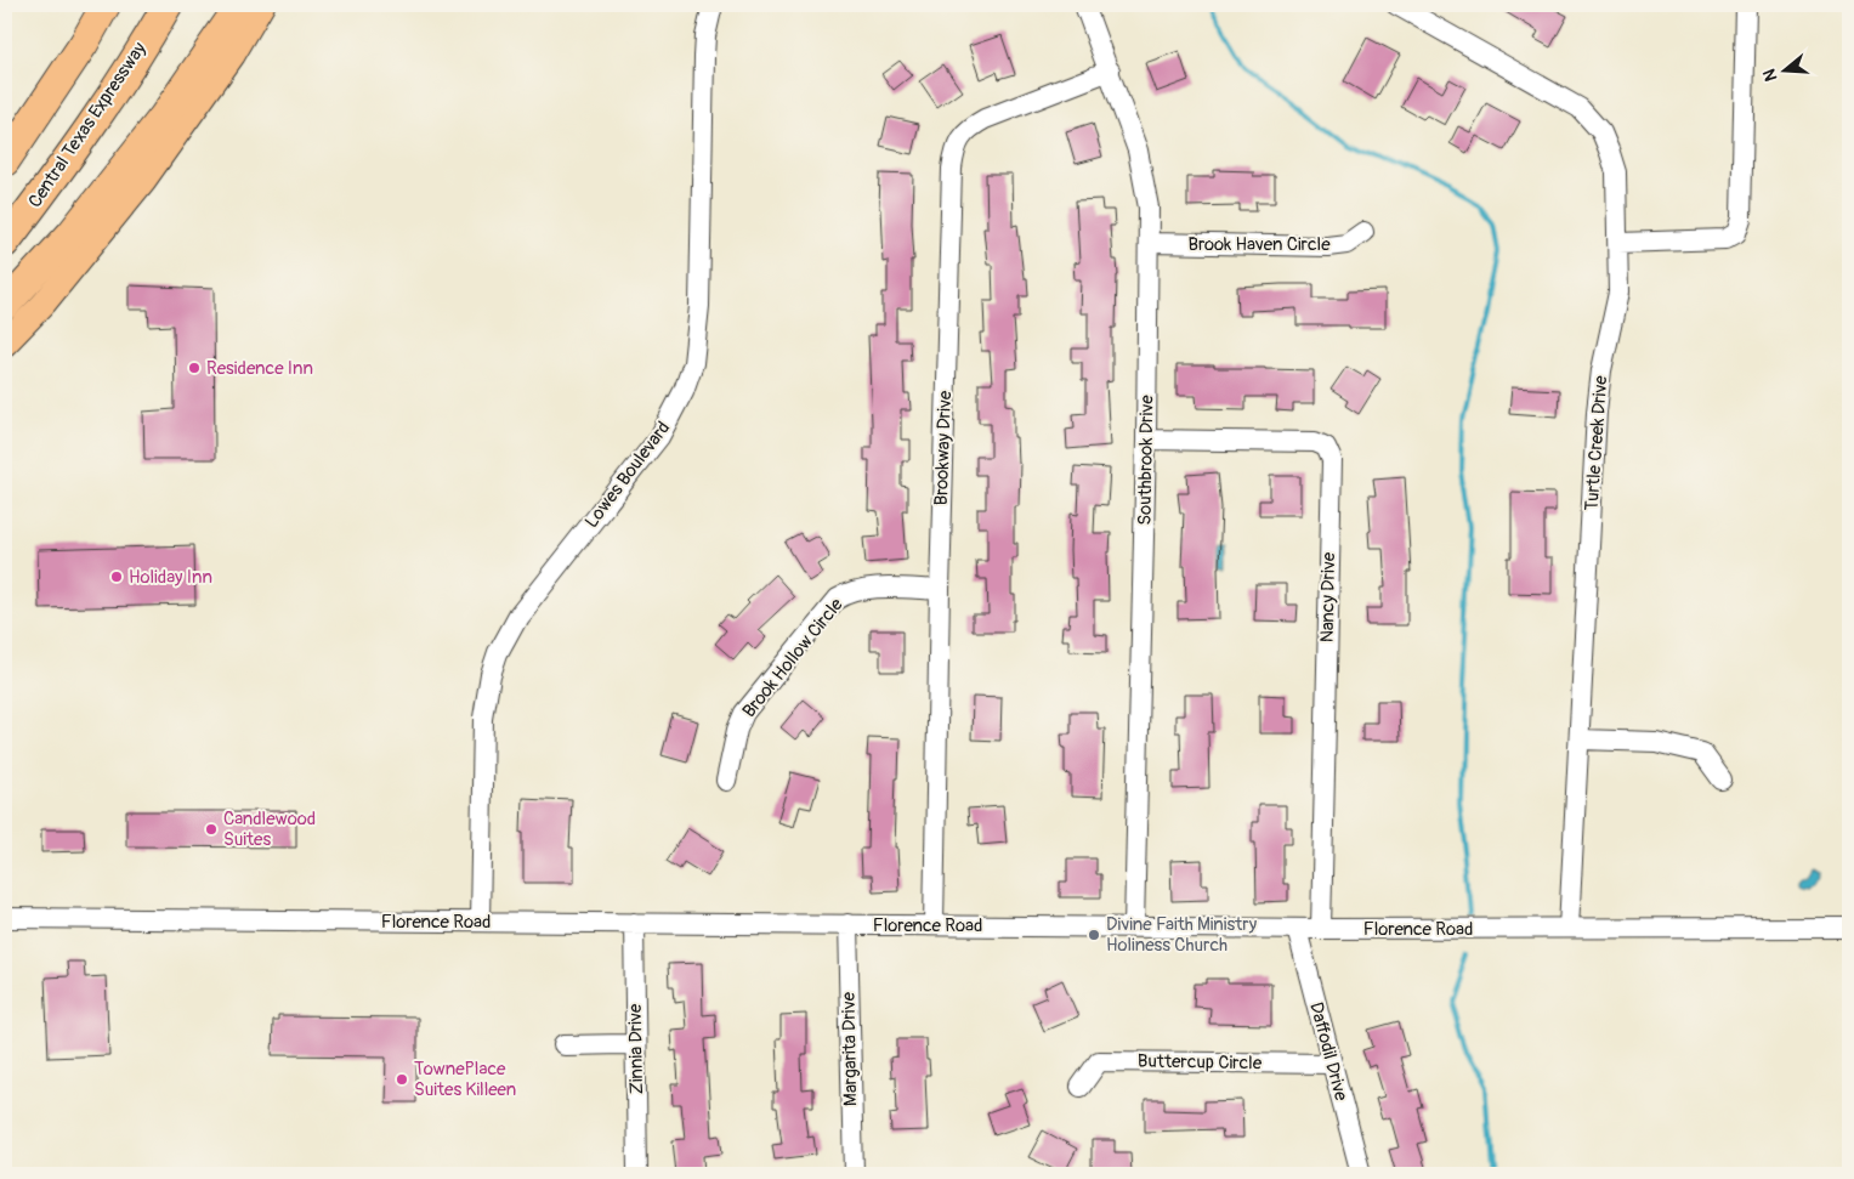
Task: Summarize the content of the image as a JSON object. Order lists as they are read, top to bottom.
{
  "streets": {
    "highway": ["Central Texas Expressway"],
    "street": [
      "Brook Haven Circle",
      "Turtle Creek Drive",
      "Brookway Drive",
      "Southbrook Drive",
      "Lowes Boulevard",
      "Nancy Drive",
      "Brook Hollow Circle",
      "Florence Road",
      "Zinnia Drive",
      "Margarita Drive",
      "Daffodil Drive",
      "Buttercup Circle"
    ]
  },
  "crossings": [
    ["Brook Haven Circle", "Southbrook Drive"],
    ["Turtle Creek Drive", "Florence Road"],
    ["Brookway Drive", "Southbrook Drive"],
    ["Brookway Drive", "Brook Hollow Circle"],
    ["Brookway Drive", "Florence Road"],
    ["Southbrook Drive", "Nancy Drive"],
    ["Southbrook Drive", "Florence Road"],
    ["Lowes Boulevard", "Florence Road"],
    ["Nancy Drive", "Florence Road"],
    ["Florence Road", "Zinnia Drive"],
    ["Florence Road", "Margarita Drive"],
    ["Florence Road", "Daffodil Drive"],
    ["Daffodil Drive", "Buttercup Circle"]
  ],
  "places": [
    "Residence Inn",
    "Holiday Inn",
    "Candlewood Suites",
    "Divine Faith Ministry Holiness Church",
    "TownePlace Suites Killeen"
  ],
  "north": "left"
}
